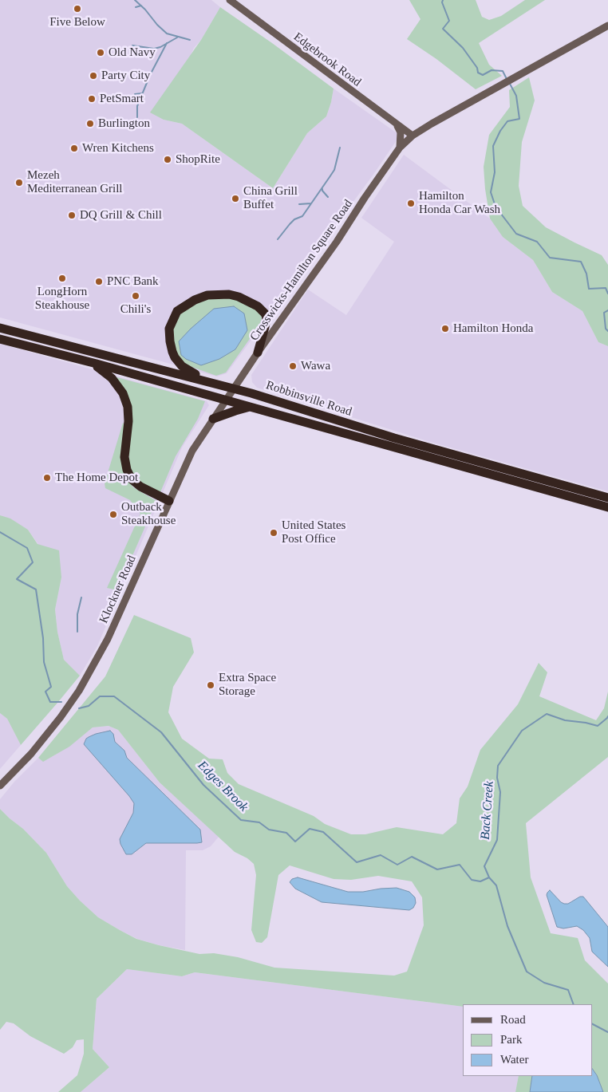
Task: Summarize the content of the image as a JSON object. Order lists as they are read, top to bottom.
{
  "streets": {
    "highway": ["Robbinsville Road"],
    "main road": ["Edgebrook Road", "Crosswicks-Hamilton Square Road", "Klockner Road"]
  },
  "crossings": [
    ["Edgebrook Road", "Crosswicks-Hamilton Square Road"],
    ["Crosswicks-Hamilton Square Road", "Robbinsville Road"],
    ["Crosswicks-Hamilton Square Road", "Klockner Road"],
    ["Robbinsville Road", "Klockner Road"]
  ],
  "water": ["Edges Brook", "Back Creek"],
  "places": [
    "Five Below",
    "Old Navy",
    "Party City",
    "PetSmart",
    "Burlington",
    "Wren Kitchens",
    "ShopRite",
    "Mezeh Mediterranean Grill",
    "China Grill Buffet",
    "Hamilton Honda Car Wash",
    "DQ Grill & Chill",
    "LongHorn Steakhouse",
    "PNC Bank",
    "Chili's",
    "Hamilton Honda",
    "Wawa",
    "The Home Depot",
    "Outback Steakhouse",
    "United States Post Office",
    "Extra Space Storage"
  ],
  "legend": ["Road", "Park", "Water"]
}
